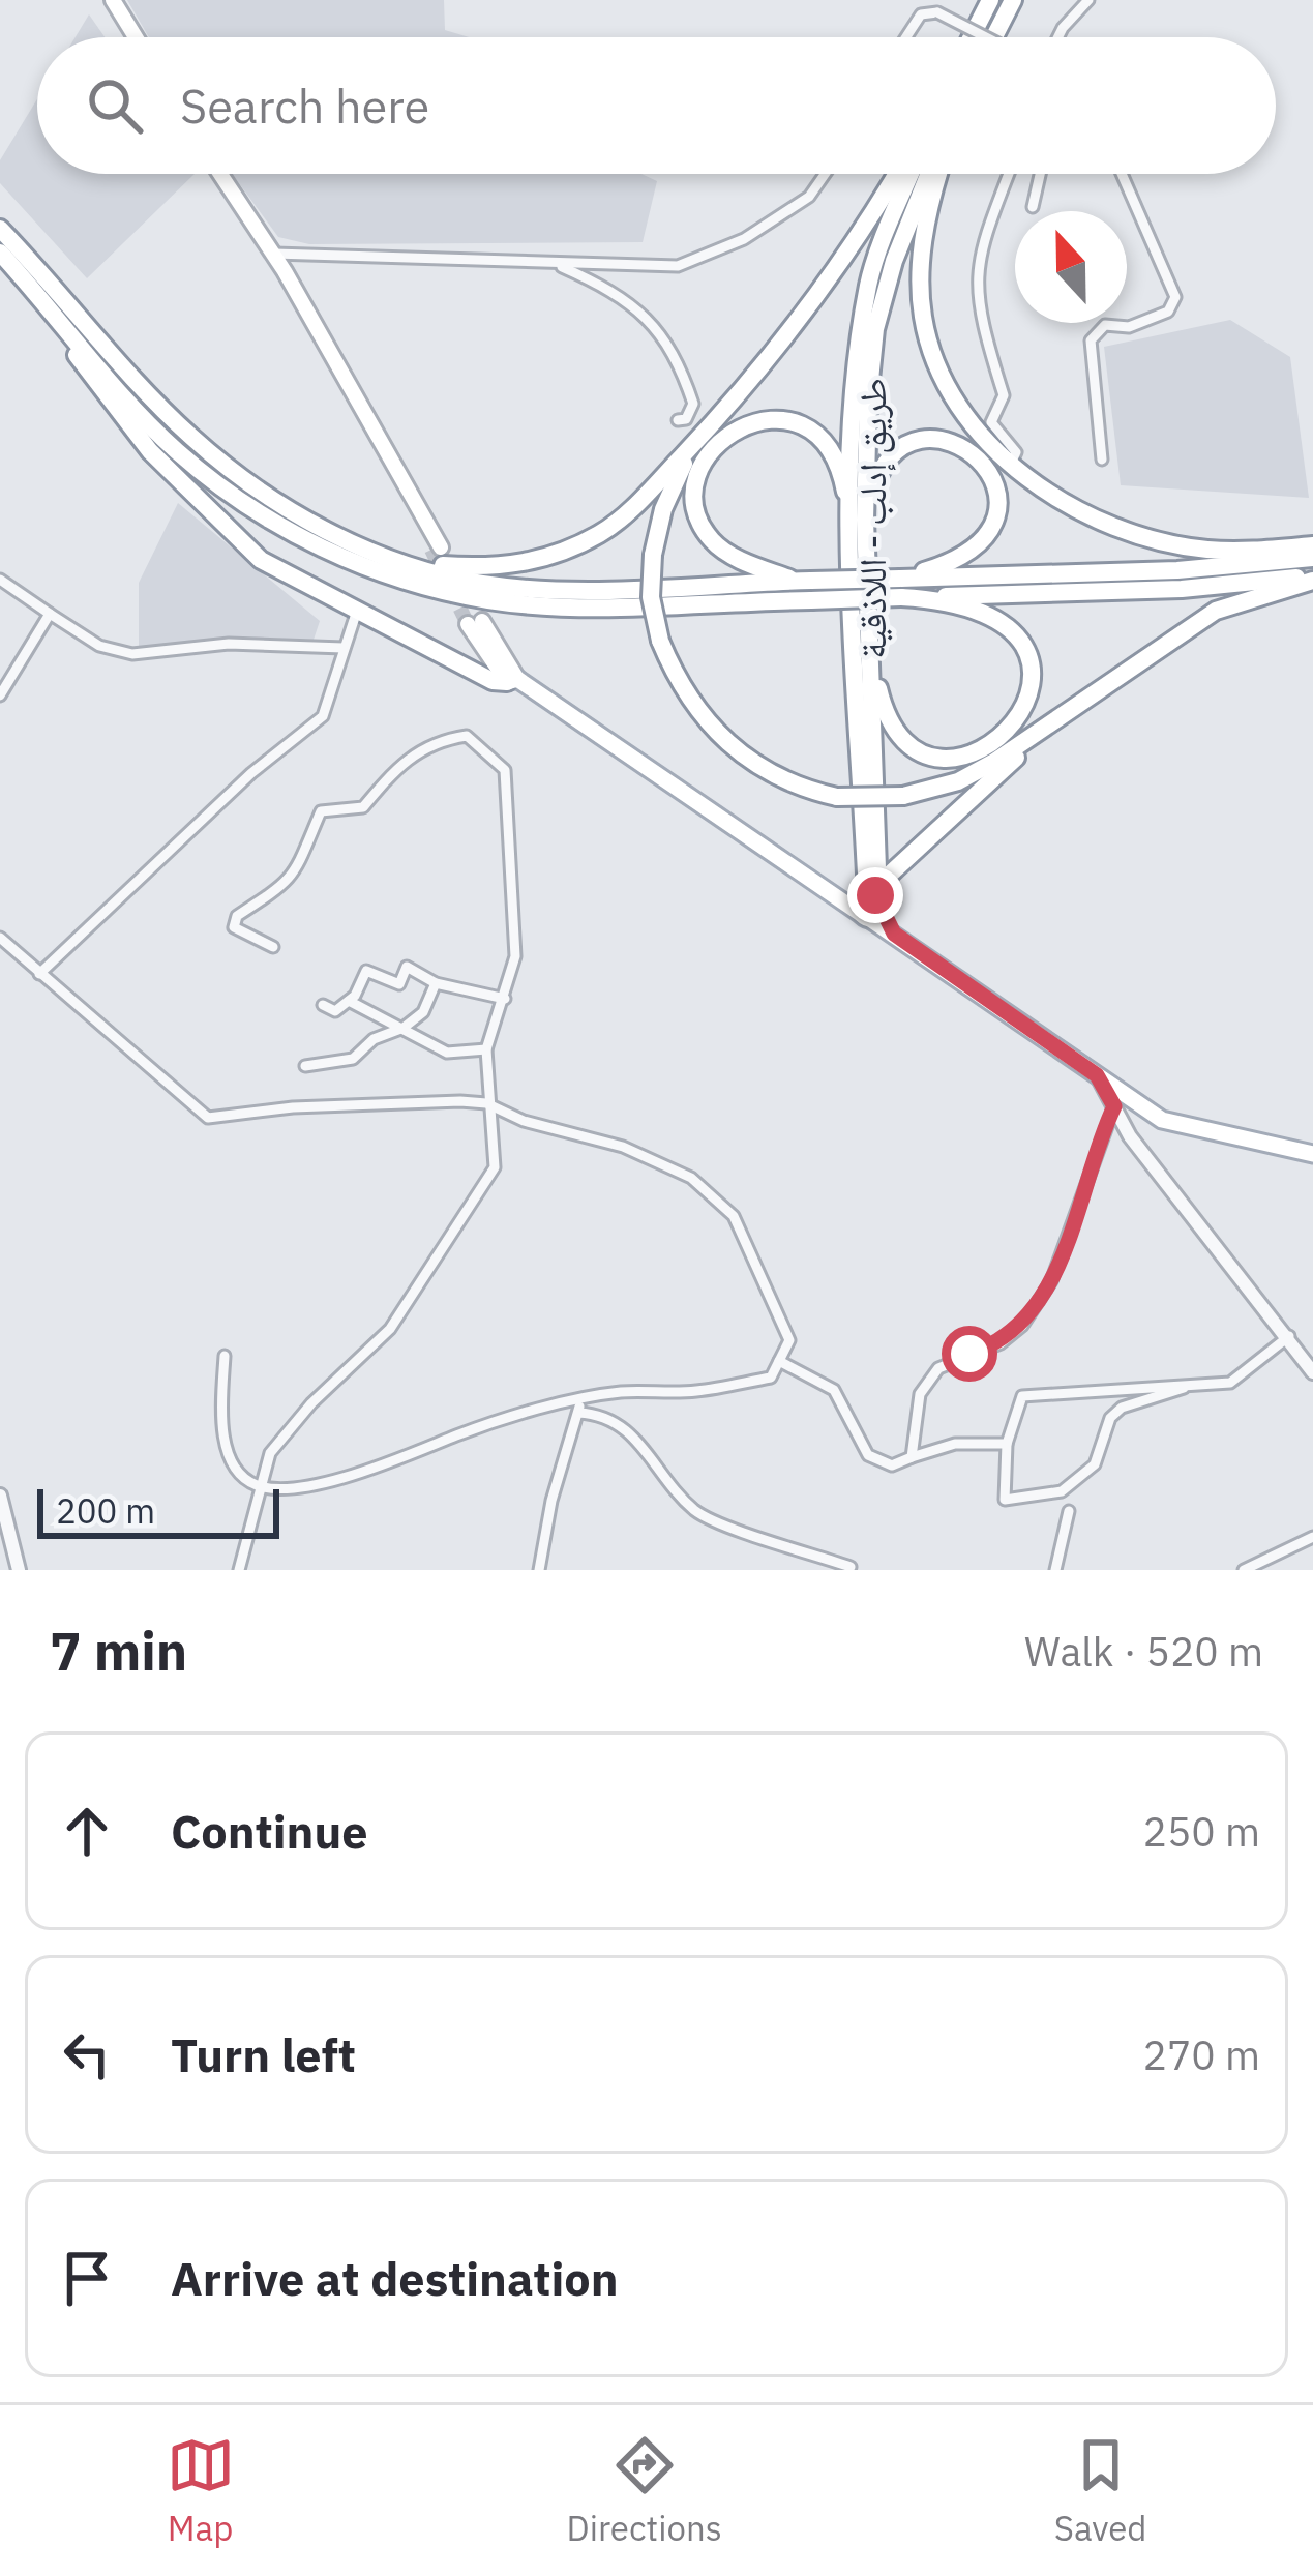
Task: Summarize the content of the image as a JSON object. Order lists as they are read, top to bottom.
{
  "streets": {
    "highway": ["طريق إدلب - اللاذقية"]
  },
  "scale_bar": "200 m",
  "north": "top",
  "page": {
    "search": "Search here",
    "scale": "200 m",
    "heading": ["7 min", "Walk · 520 m"],
    "list": [
      ["Continue", "250 m"],
      ["Turn left", "270 m"],
      "Arrive at destination"
    ],
    "nav": ["Map", "Directions", "Saved"]
  }
}
